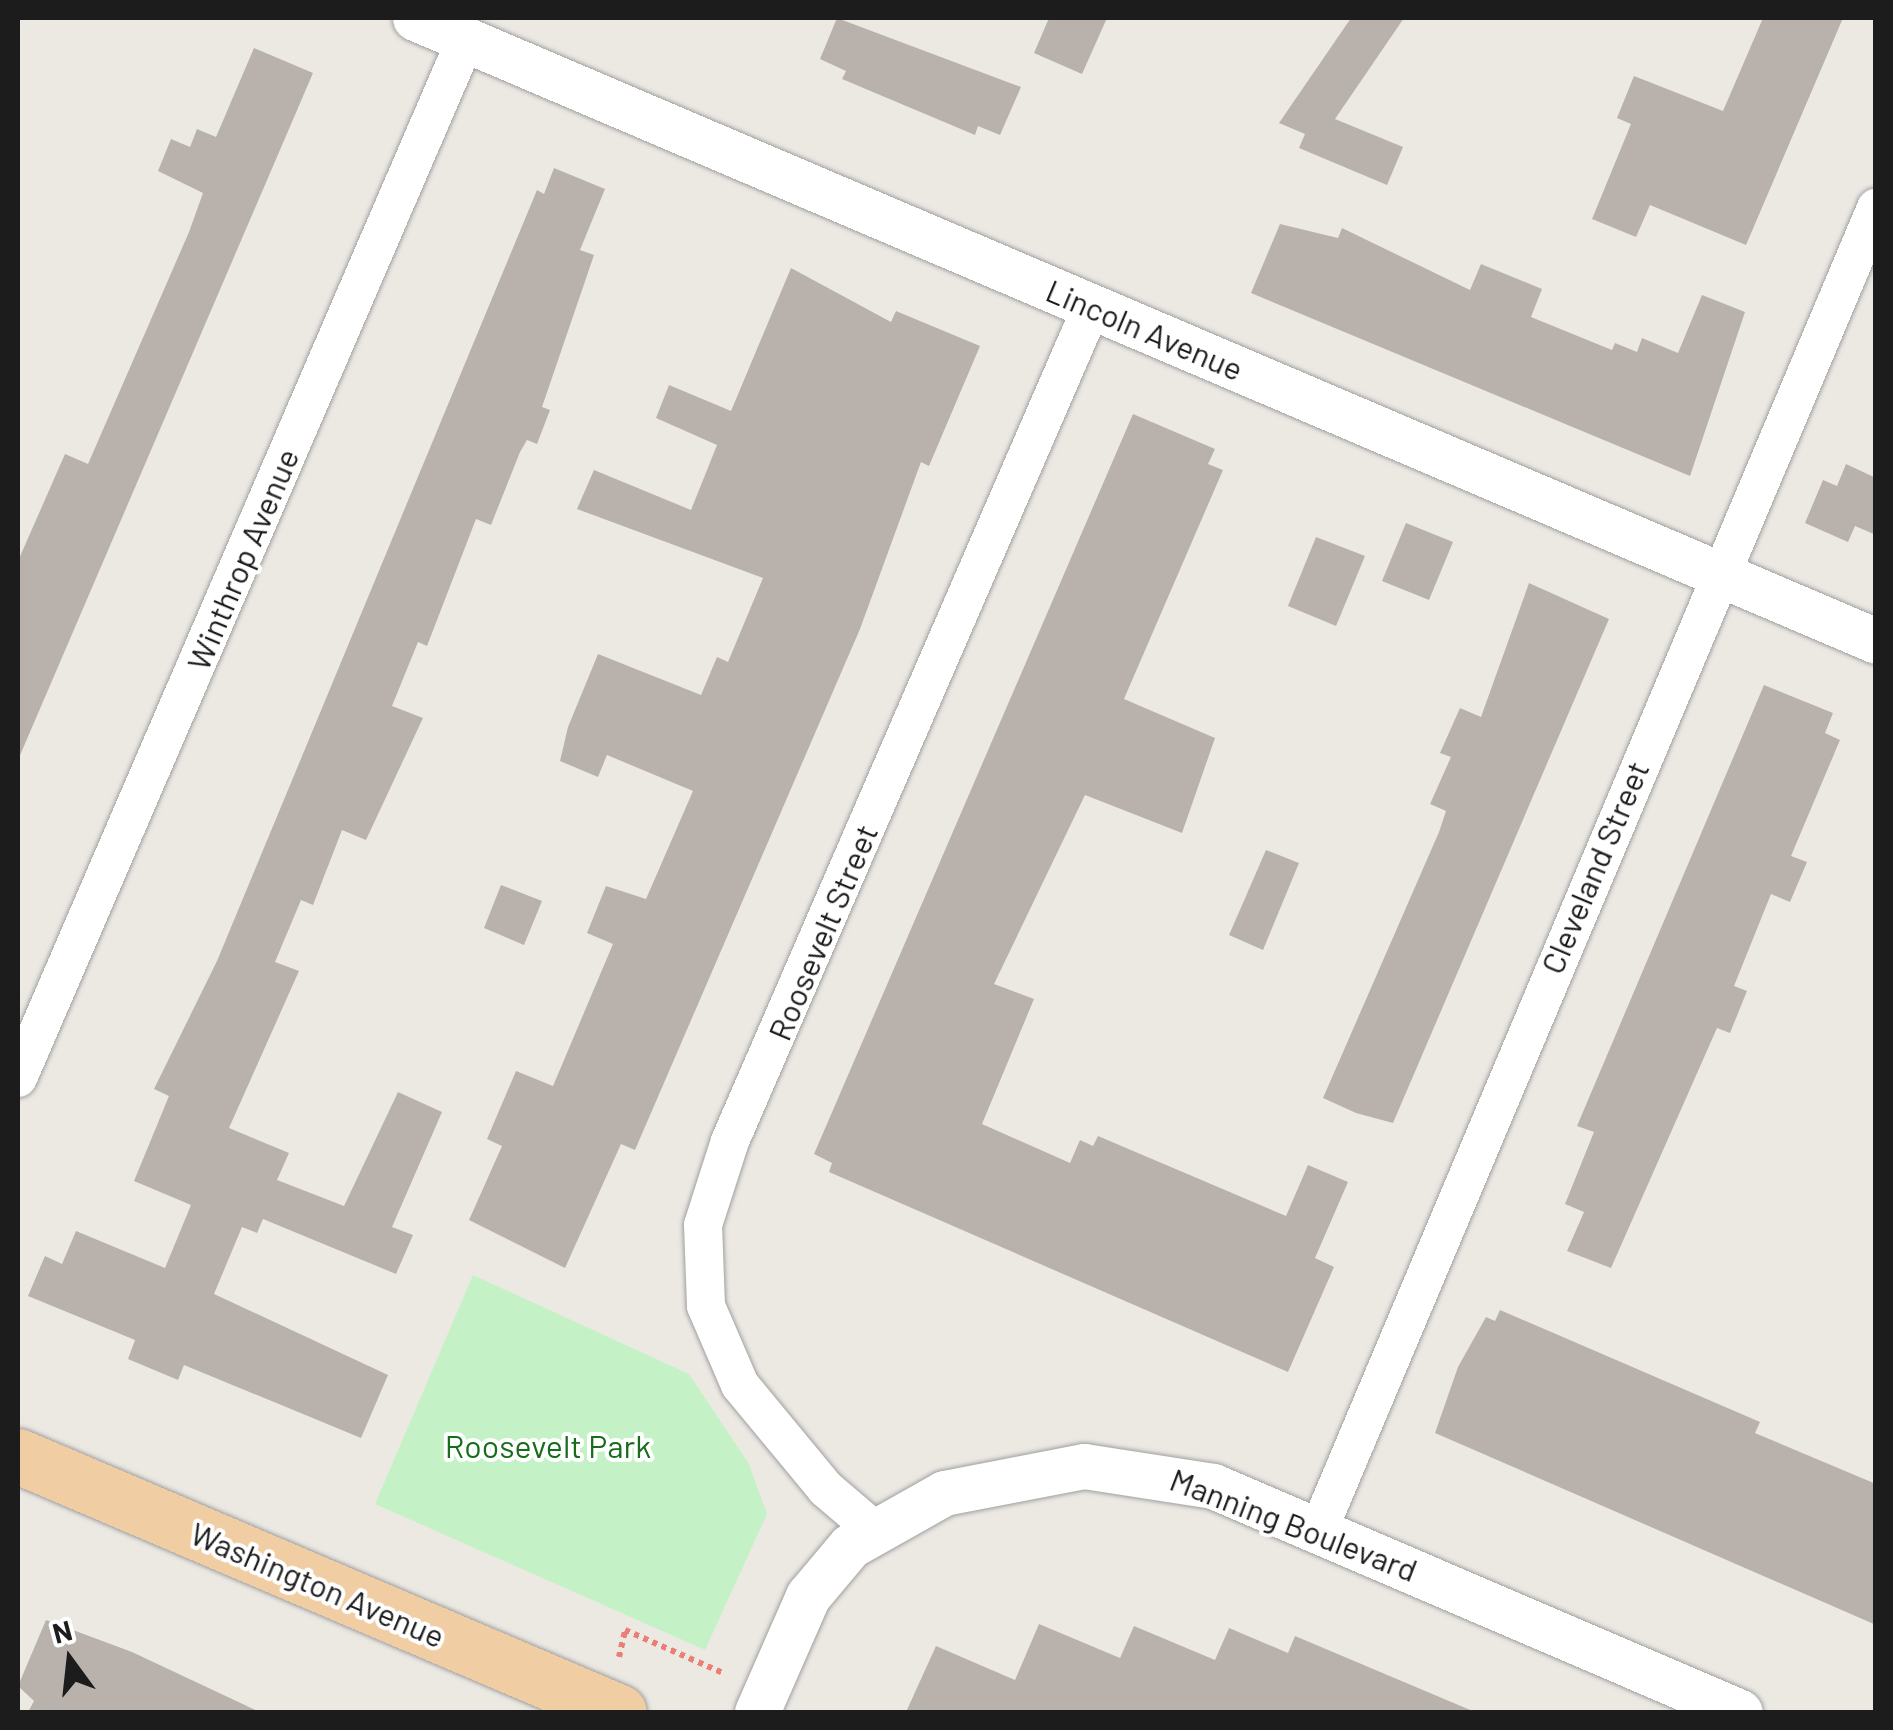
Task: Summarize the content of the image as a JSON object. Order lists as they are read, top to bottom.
{
  "streets": {
    "main road": ["Washington Avenue"],
    "street": [
      "Lincoln Avenue",
      "Winthrop Avenue",
      "Cleveland Street",
      "Roosevelt Street",
      "Manning Boulevard"
    ]
  },
  "crossings": [
    ["Lincoln Avenue", "Winthrop Avenue"],
    ["Lincoln Avenue", "Cleveland Street"],
    ["Lincoln Avenue", "Roosevelt Street"],
    ["Cleveland Street", "Manning Boulevard"],
    ["Roosevelt Street", "Manning Boulevard"]
  ],
  "parks": ["Roosevelt Park"],
  "north": "top"
}
